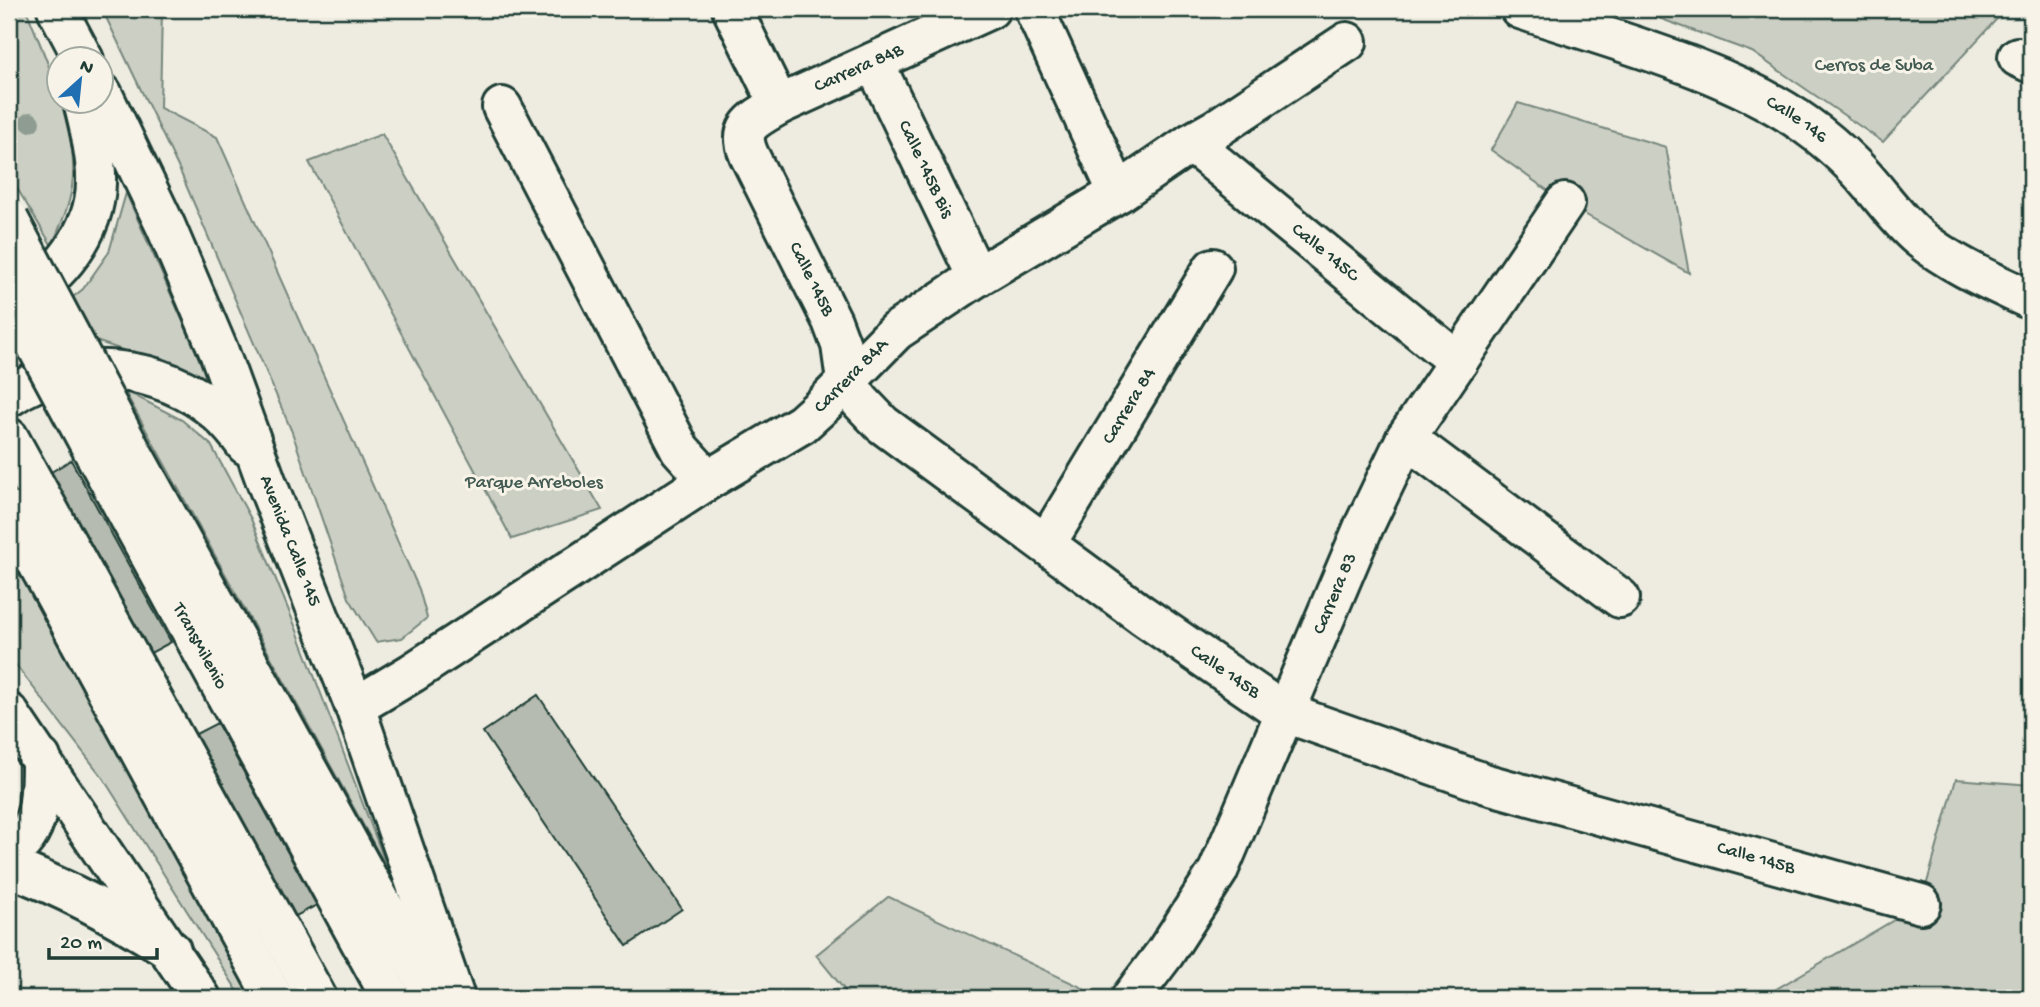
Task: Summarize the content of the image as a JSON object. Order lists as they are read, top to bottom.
{
  "streets": {
    "street": [
      "Carrera 84B",
      "Calle 146",
      "Calle 145B Bis",
      "Calle 145C",
      "Calle 145B",
      "Carrera 84A",
      "Carrera 84",
      "Avenida Calle 145",
      "Carrera 83",
      "TransMilenio"
    ]
  },
  "crossings": [
    ["Carrera 84B", "Calle 145B Bis"],
    ["Carrera 84B", "Calle 145B"],
    ["Calle 145B Bis", "Carrera 84A"],
    ["Calle 145C", "Carrera 84A"],
    ["Calle 145C", "Carrera 83"],
    ["Calle 145B", "Carrera 84A"],
    ["Calle 145B", "Carrera 84"],
    ["Calle 145B", "Carrera 83"],
    ["Carrera 84A", "Avenida Calle 145"]
  ],
  "parks": ["Cerros de Suba", "Parque Arreboles"],
  "scale_bar": "20 m",
  "north": "top right"
}
